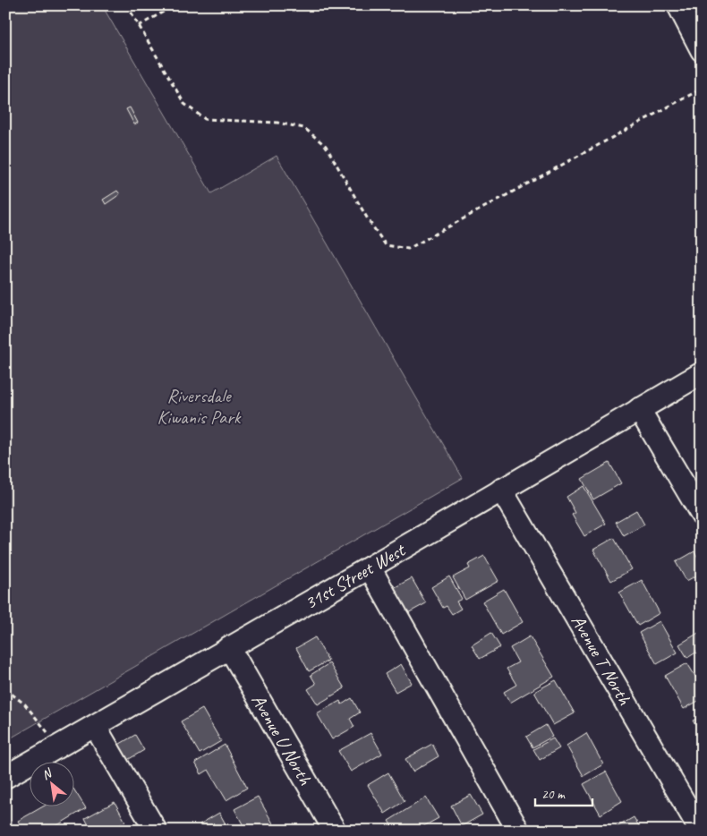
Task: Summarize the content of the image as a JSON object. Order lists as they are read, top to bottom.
{
  "streets": {
    "street": ["31st Street West", "Avenue T North", "Avenue U North"]
  },
  "crossings": [
    ["31st Street West", "Avenue T North"],
    ["31st Street West", "Avenue U North"]
  ],
  "parks": ["Riversdale Kiwanis Park"],
  "scale_bar": "20 m",
  "north": "top left"
}
